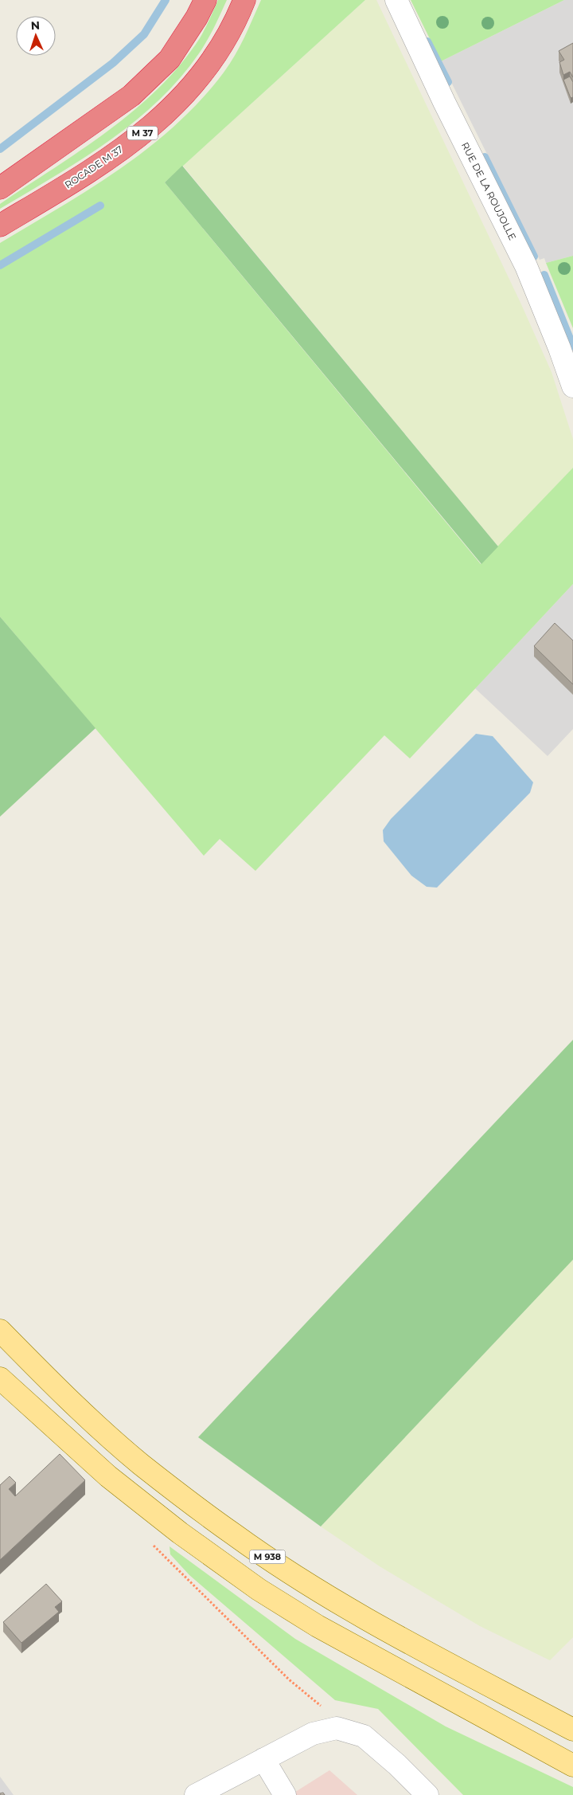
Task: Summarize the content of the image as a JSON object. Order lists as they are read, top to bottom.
{
  "streets": {
    "highway": ["M 37", "ROCADE M 37"],
    "main road": ["M 938"],
    "street": ["RUE DE LA ROUJOLLE"]
  },
  "north": "top"
}
